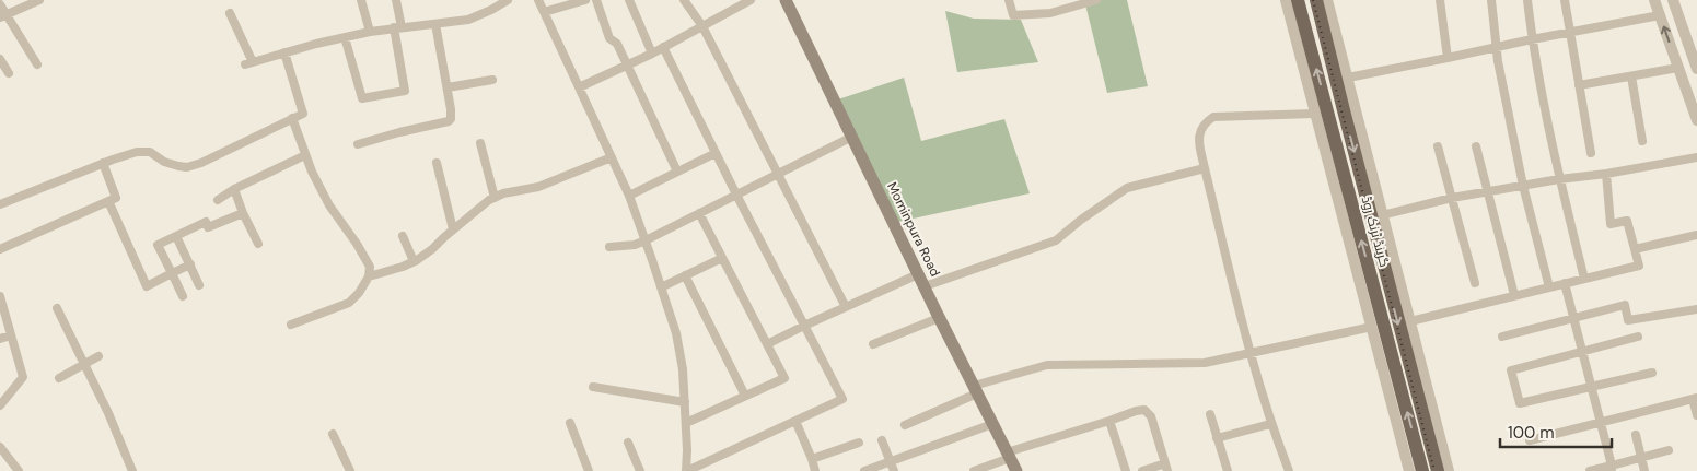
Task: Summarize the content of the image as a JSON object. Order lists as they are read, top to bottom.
{
  "streets": {
    "main road": ["Mominpura Road", "گرینڈ ٹرنک روڈ"]
  },
  "scale_bar": "100 m"
}
